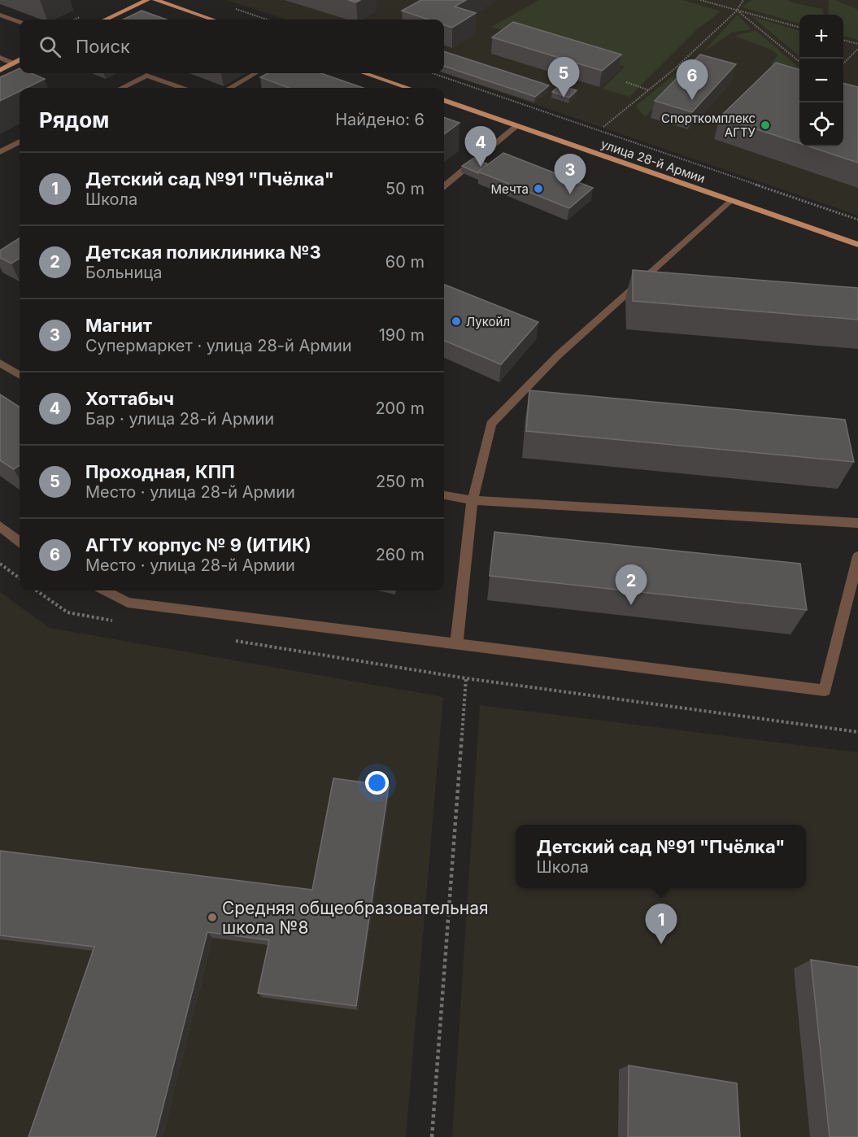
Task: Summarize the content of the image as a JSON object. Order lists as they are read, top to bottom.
{
  "streets": {
    "main road": ["улица 28-й Армии"]
  },
  "places": [
    "Спорткомплекс АГТУ",
    "Мечта",
    "Лукойл",
    "Средняя общеобразовательная школа №8"
  ],
  "page": {
    "map_buttons": ["+", "−"],
    "search": "Поиск",
    "pins": [
      "5",
      "6",
      "4",
      "3",
      "2",
      "1"
    ],
    "heading": ["Рядом", "Найдено: 6"],
    "list": [
      {
        "mark": "1",
        "name": "Детский сад №91 \"Пчёлка\"",
        "note": "Школа",
        "value": "50 m"
      },
      {
        "mark": "2",
        "name": "Детская поликлиника №3",
        "note": "Больница",
        "value": "60 m"
      },
      {
        "mark": "3",
        "name": "Магнит",
        "note": "Супермаркет · улица 28-й Армии",
        "value": "190 m"
      },
      {
        "mark": "4",
        "name": "Хоттабыч",
        "note": "Бар · улица 28-й Армии",
        "value": "200 m"
      },
      {
        "mark": "5",
        "name": "Проходная, КПП",
        "note": "Место · улица 28-й Армии",
        "value": "250 m"
      },
      {
        "mark": "6",
        "name": "АГТУ корпус № 9 (ИТИК)",
        "note": "Место · улица 28-й Армии",
        "value": "260 m"
      }
    ],
    "popup": ["Детский сад №91 \"Пчёлка\"", "Школа"]
  }
}
